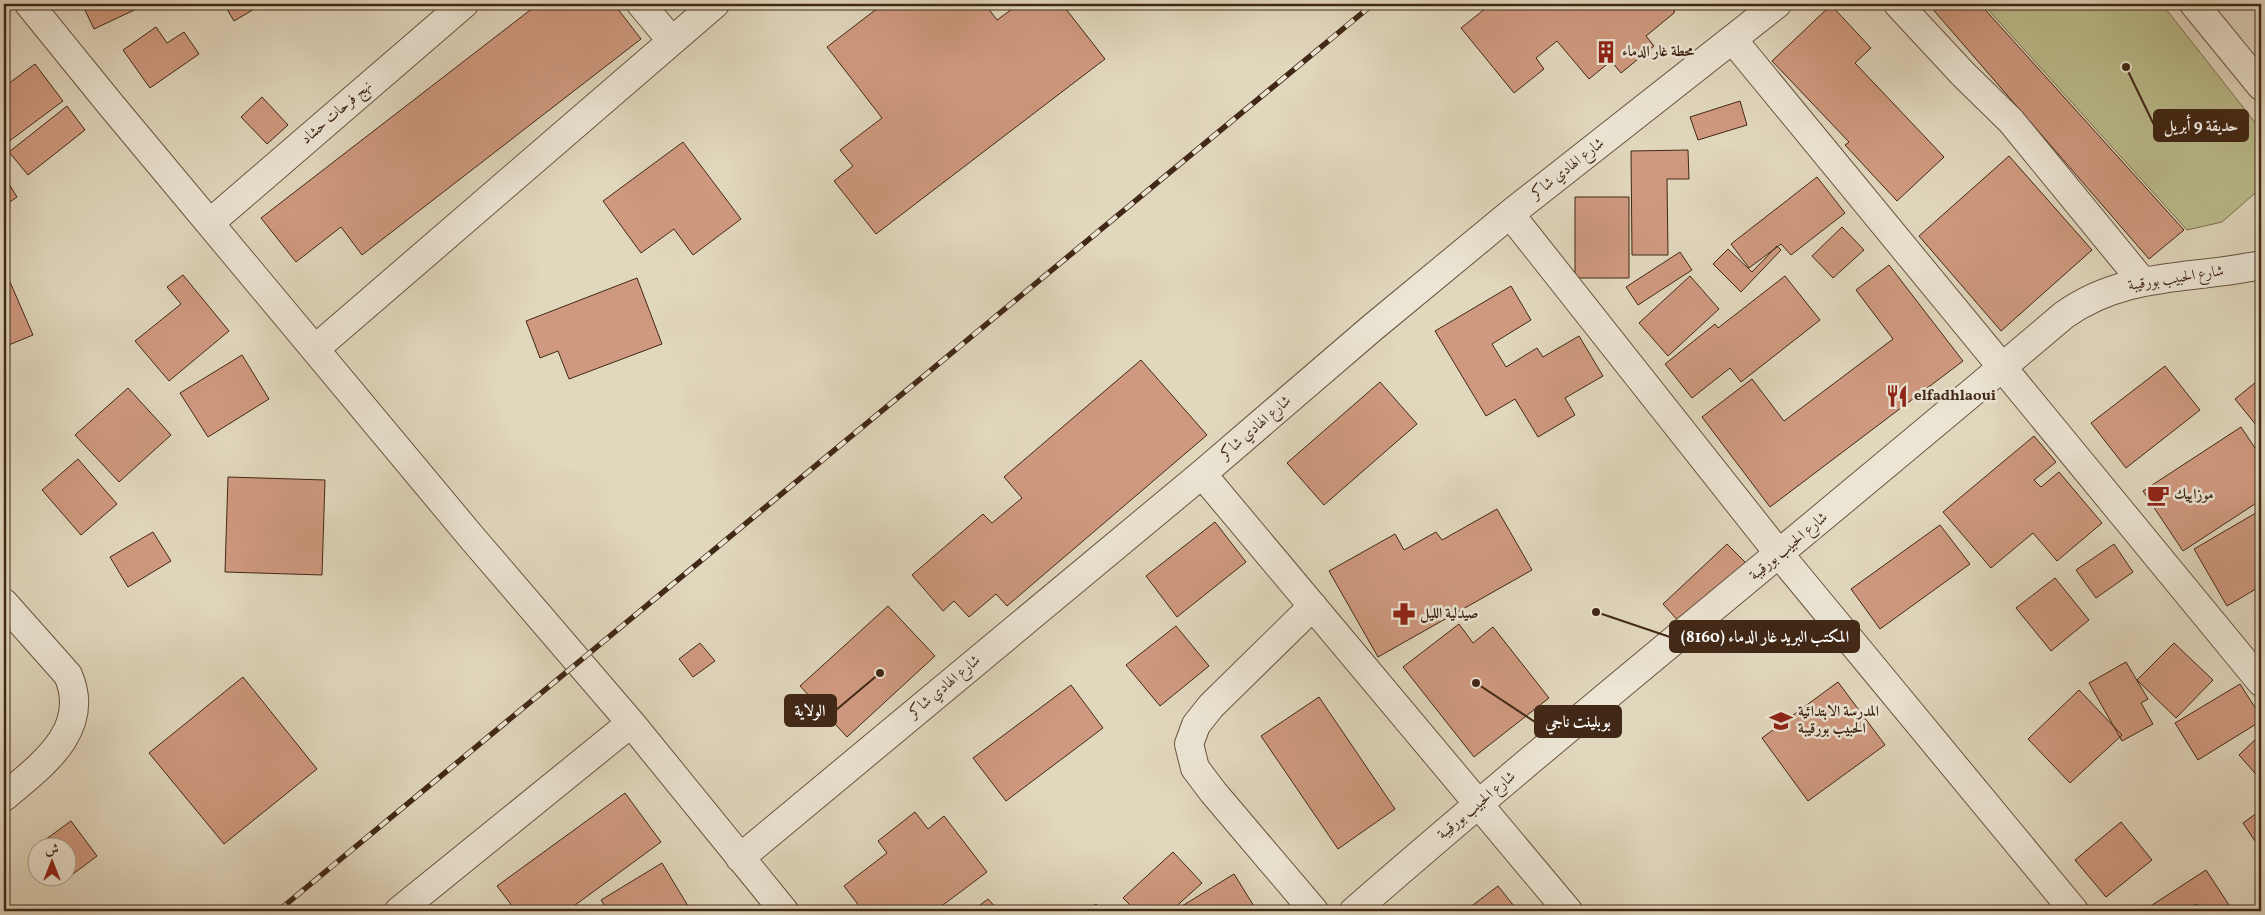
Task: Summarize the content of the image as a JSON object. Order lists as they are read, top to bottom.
{
  "streets": {
    "street": ["نهج فرحات حشاد", "شارع الهادي شاكر", "شارع الحبيب بورقيبة"]
  },
  "places": {
    "building": ["محطة غار الدماء"],
    "other": [
      "حديقة 9 أبريل",
      "المكتب البريد غار الدماء (8160)",
      "الولاية",
      "بوبلينت ناجي"
    ],
    "restaurant": ["elfadhlaoui"],
    "cafe": ["موزاييك"],
    "pharmacy": ["صيدلية الليل"],
    "school or university": ["المدرسة الابتدائية الحبيب بورقيبة"]
  },
  "north": "top"
}
